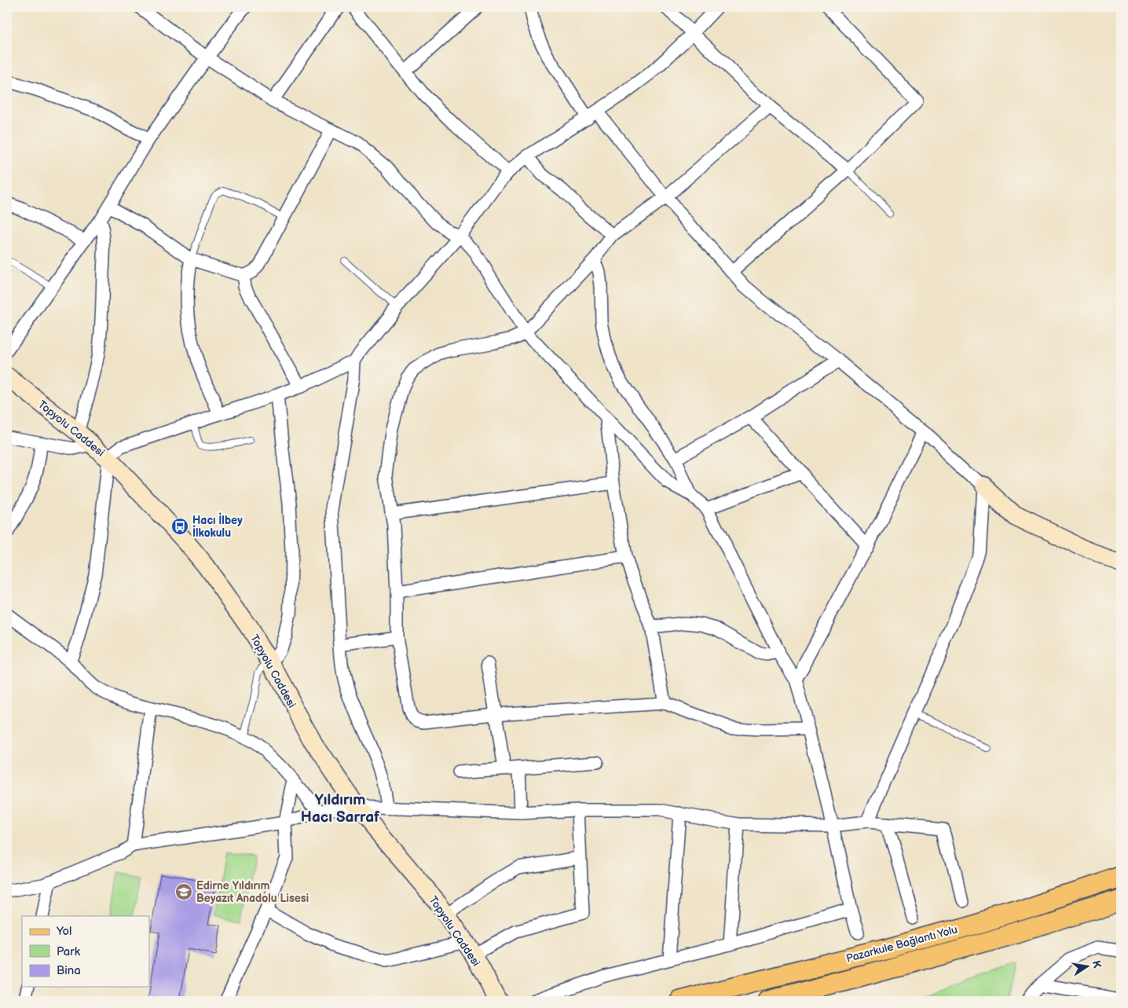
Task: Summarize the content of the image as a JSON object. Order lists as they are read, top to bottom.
{
  "streets": {
    "main road": ["Pazarkule Bağlantı Yolu"],
    "street": ["Topyolu Caddesi"]
  },
  "districts": ["Yıldırım Hacı Sarraf"],
  "places": {
    "bus stop": ["Hacı İlbey İlkokulu"],
    "school or university": ["Edirne Yıldırım Beyazıt Anadolu Lisesi"]
  },
  "legend": ["Yol", "Park", "Bina"],
  "north": "right"
}
